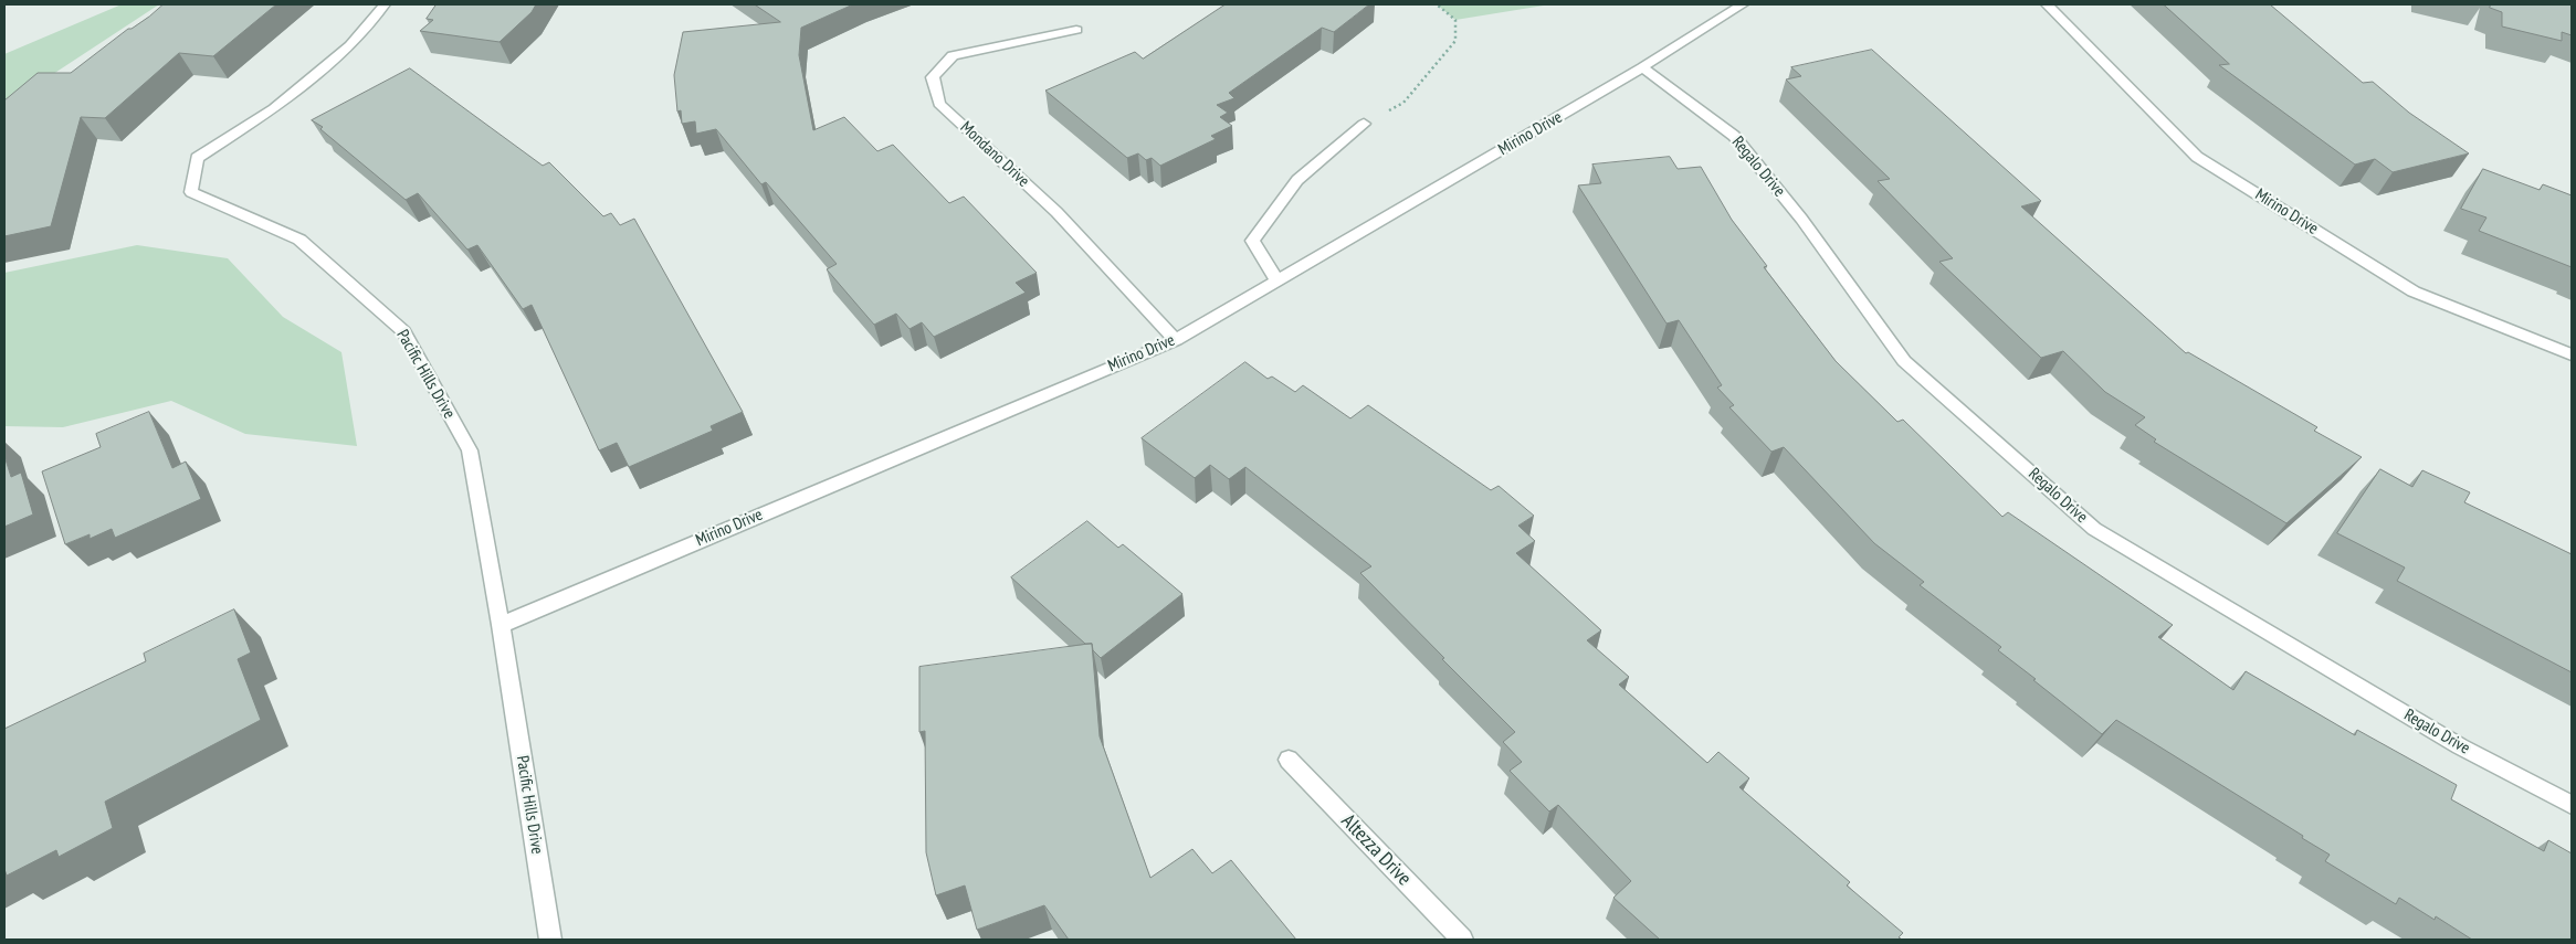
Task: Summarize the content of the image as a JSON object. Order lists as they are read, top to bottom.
{
  "streets": {
    "street": [
      "Mirino Drive",
      "Mondano Drive",
      "Regalo Drive",
      "Pacific Hills Drive",
      "Altezza Drive"
    ]
  },
  "crossings": [
    ["Mirino Drive", "Mondano Drive"],
    ["Mirino Drive", "Regalo Drive"],
    ["Mirino Drive", "Pacific Hills Drive"]
  ]
}
